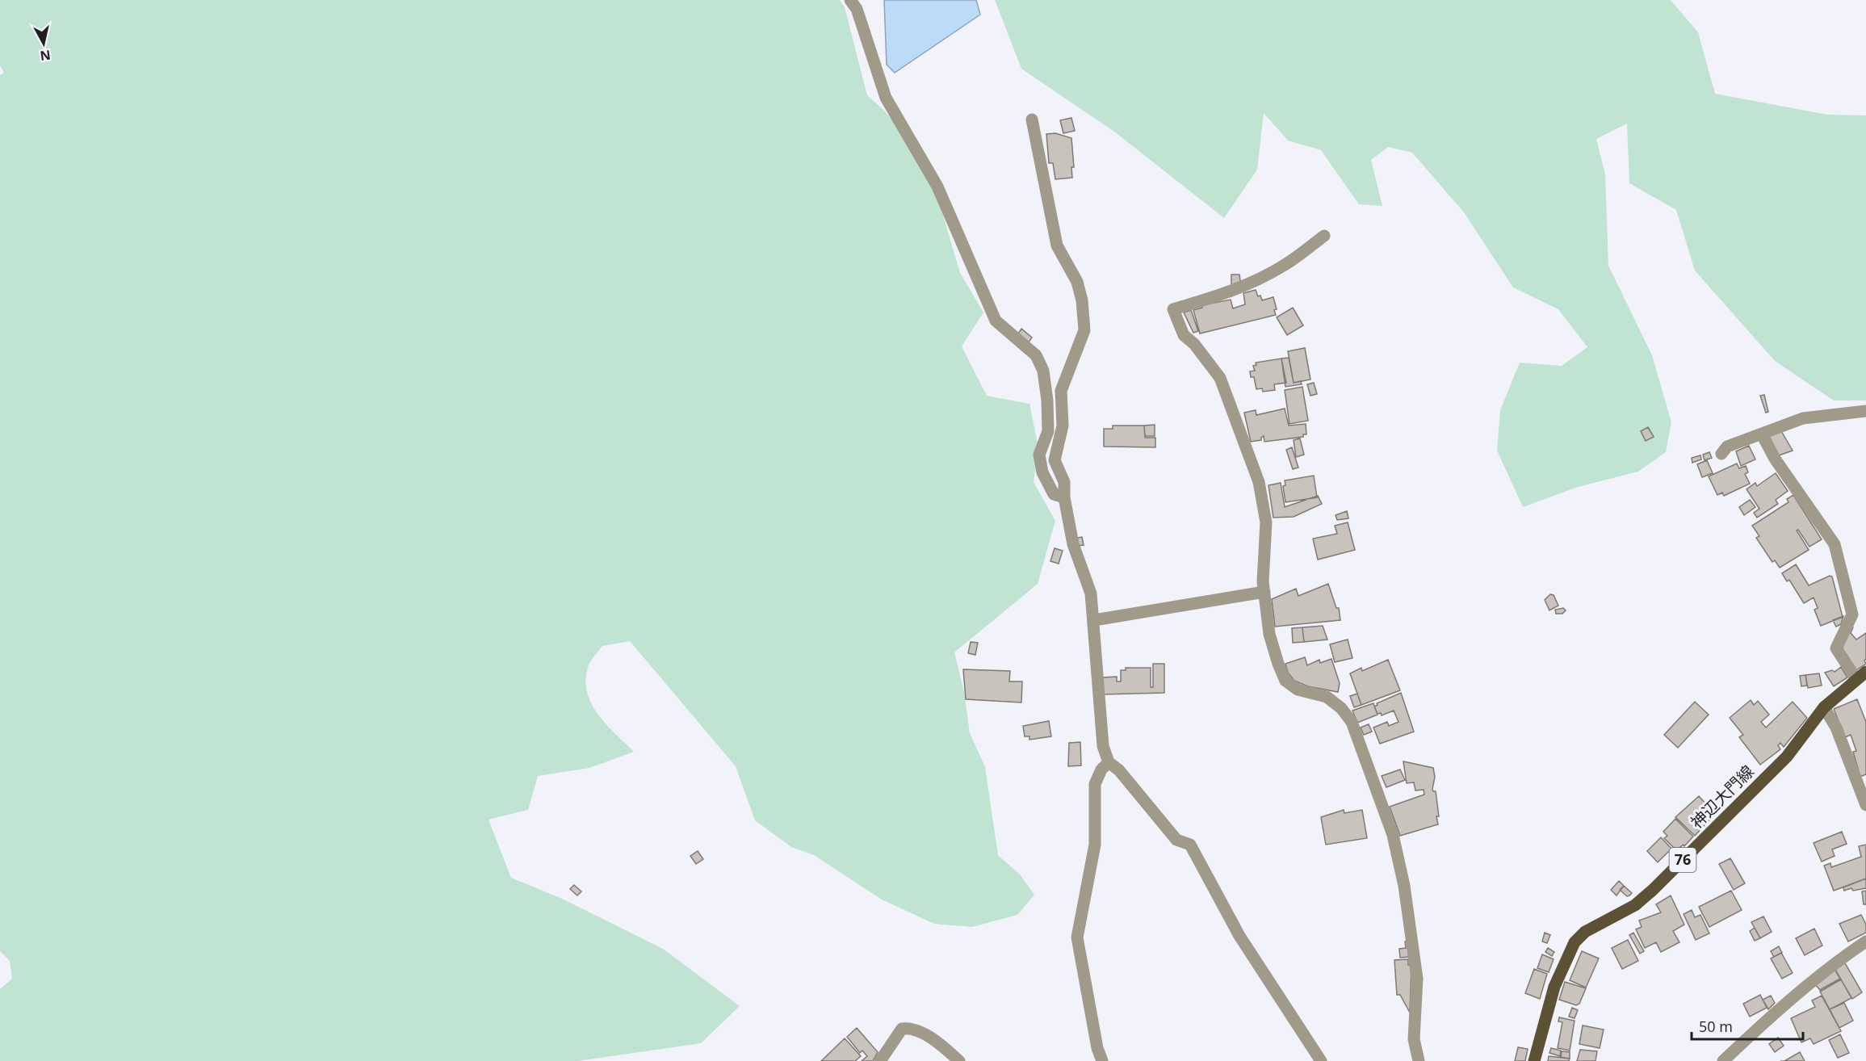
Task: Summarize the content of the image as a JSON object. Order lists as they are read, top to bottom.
{
  "streets": {
    "main road": ["神辺大門線", "76"]
  },
  "scale_bar": "50 m",
  "north": "bottom"
}
